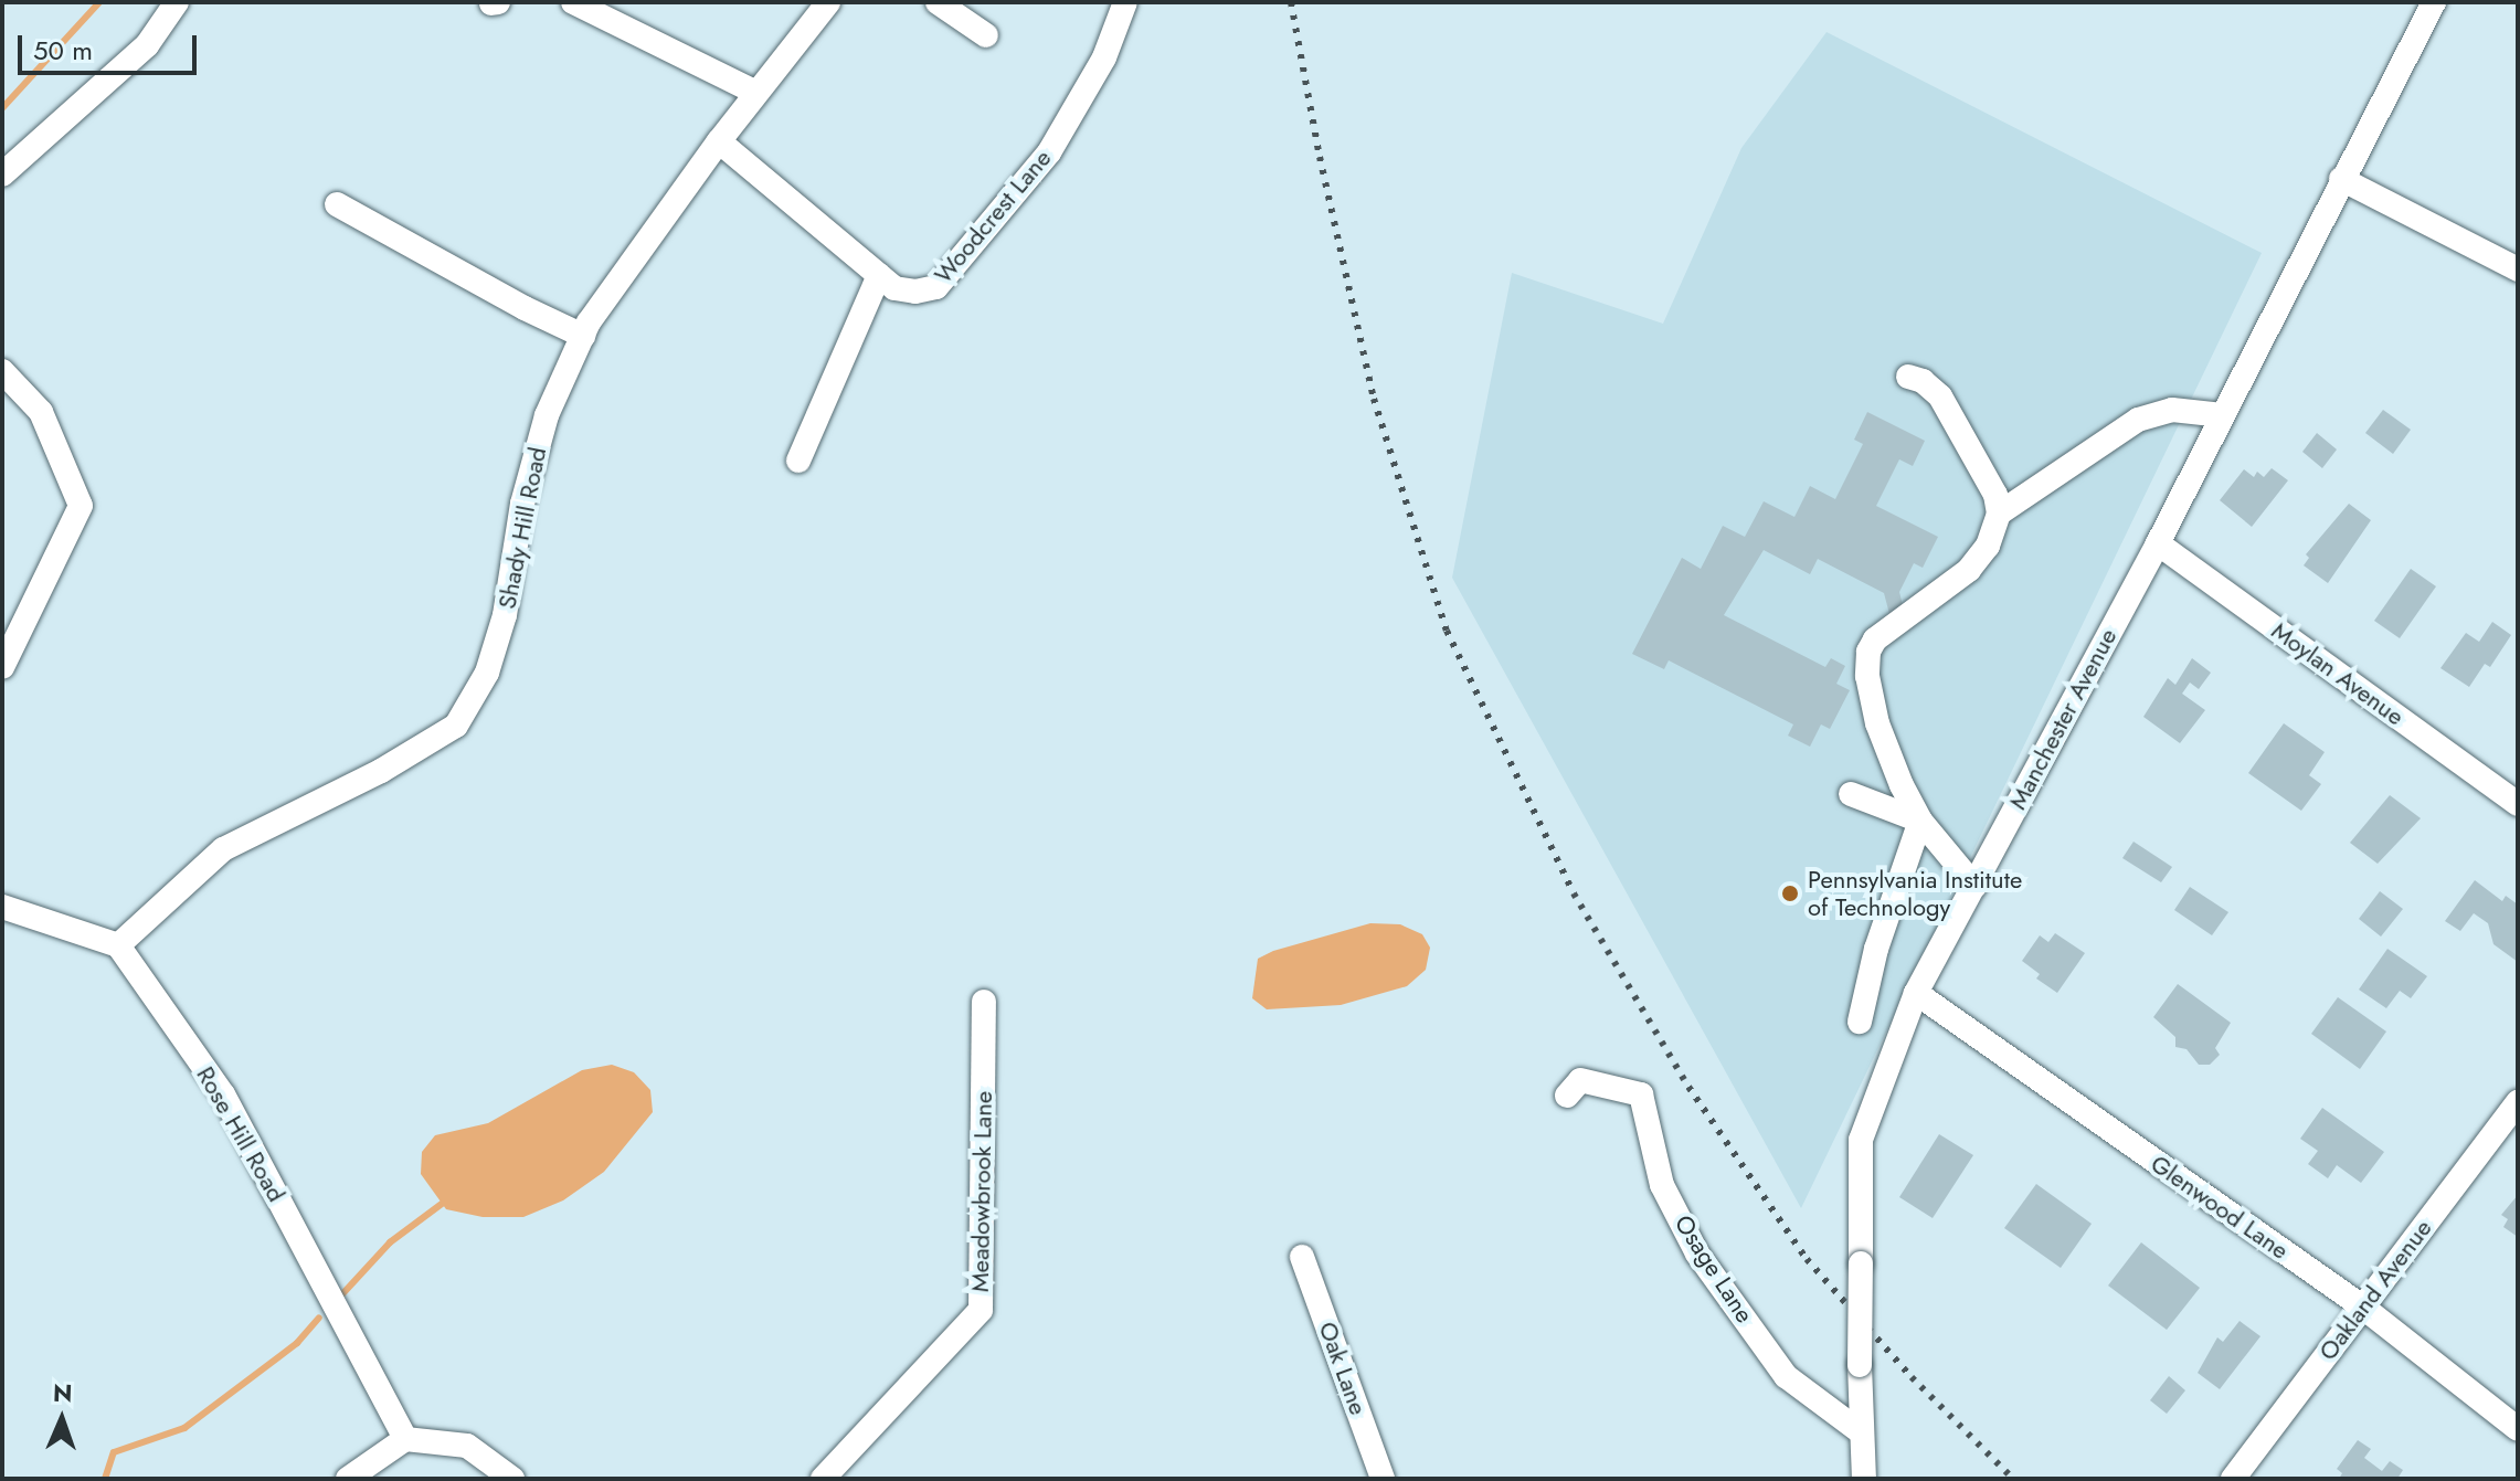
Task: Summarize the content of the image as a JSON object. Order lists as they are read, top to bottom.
{
  "streets": {
    "street": [
      "Woodcrest Lane",
      "Shady Hill Road",
      "Moylan Avenue",
      "Manchester Avenue",
      "Rose Hill Road",
      "Meadowbrook Lane",
      "Glenwood Lane",
      "Osage Lane",
      "Oakland Avenue",
      "Oak Lane"
    ]
  },
  "crossings": [
    ["Woodcrest Lane", "Shady Hill Road"],
    ["Shady Hill Road", "Rose Hill Road"],
    ["Moylan Avenue", "Manchester Avenue"],
    ["Manchester Avenue", "Glenwood Lane"],
    ["Manchester Avenue", "Osage Lane"],
    ["Glenwood Lane", "Oakland Avenue"]
  ],
  "places": ["Pennsylvania Institute of Technology"],
  "scale_bar": "50 m",
  "north": "top"
}
